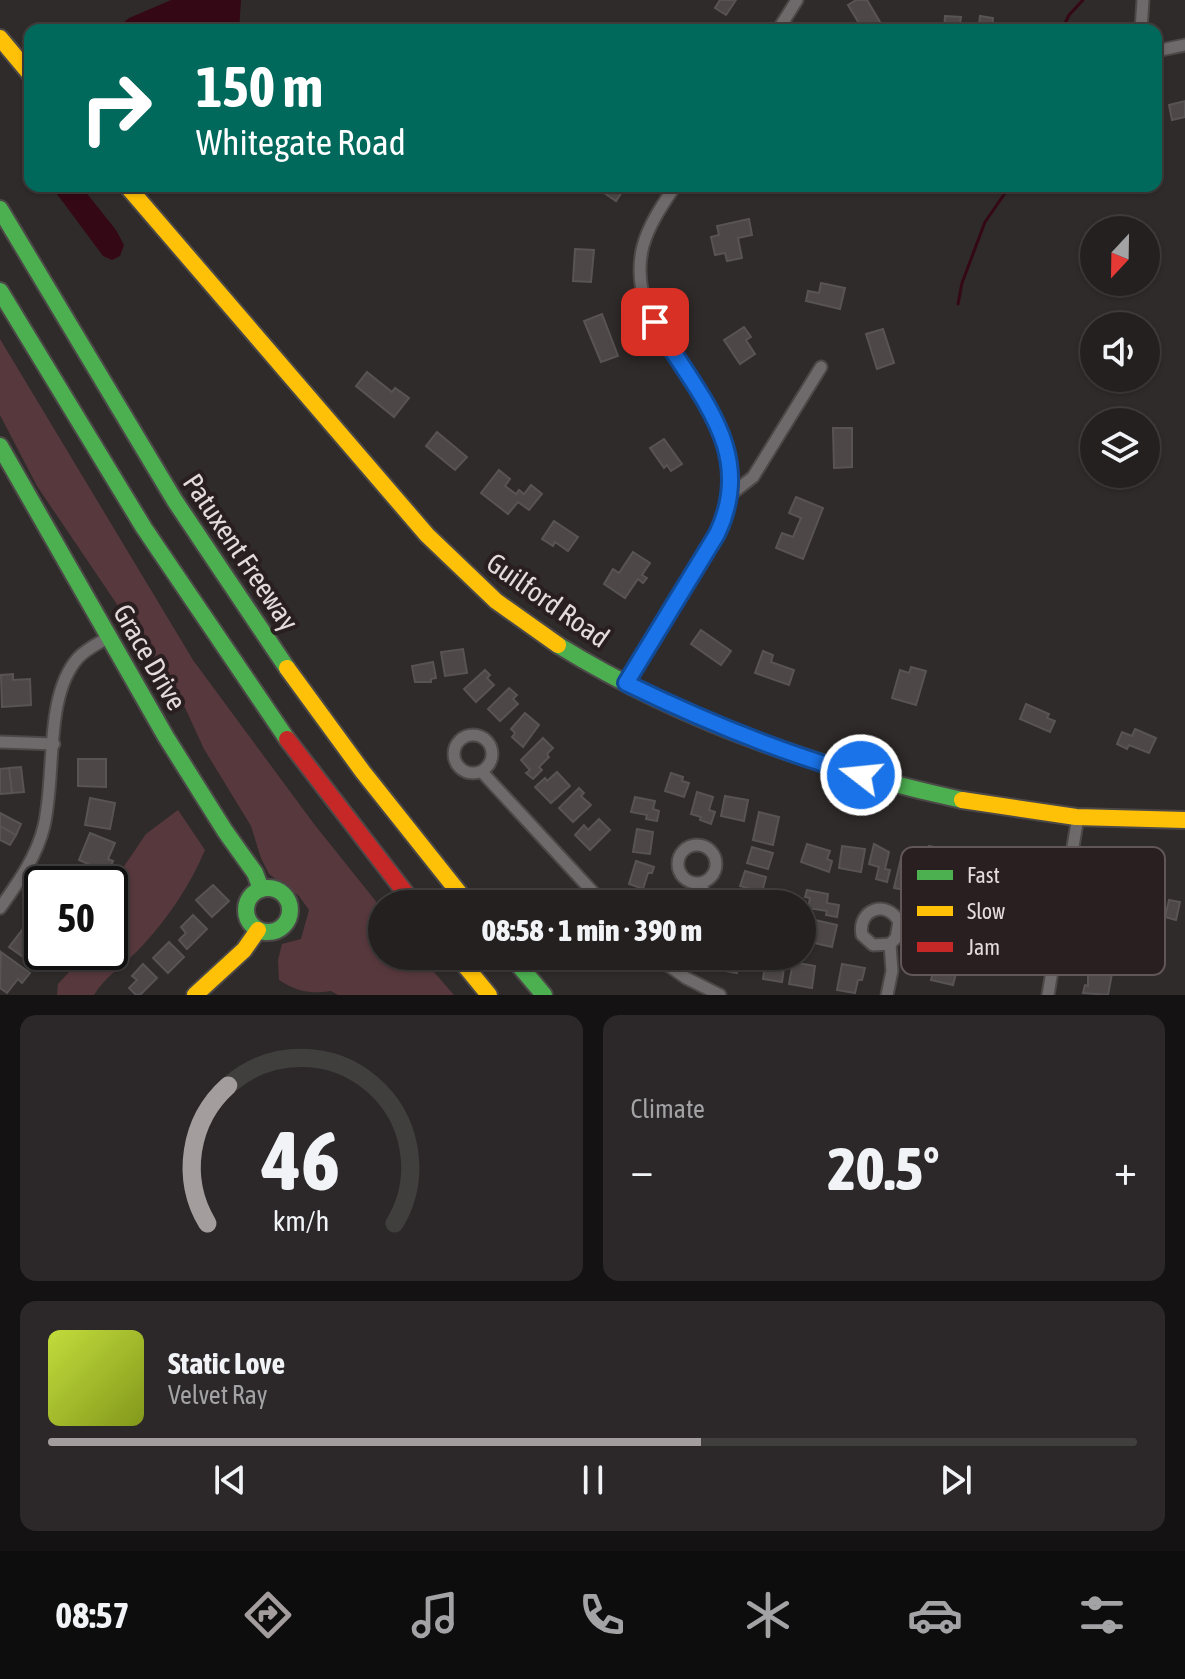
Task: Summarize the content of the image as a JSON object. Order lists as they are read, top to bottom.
{
  "streets": {
    "main road": ["Patuxent Freeway", "Guilford Road", "Grace Drive"]
  },
  "legend": ["Fast", "Slow", "Jam"],
  "north": "bottom",
  "page": {
    "turn": ["150 m", "Whitegate Road"],
    "limit": "50",
    "trip": "08:58 · 1 min · 390 m",
    "tile": "Climate",
    "heat": ["−", "20.5°", "+"],
    "song": ["Static Love", "Velvet Ray"],
    "tabs": "08:57",
    "gauge": ["46", "km/h"]
  }
}
